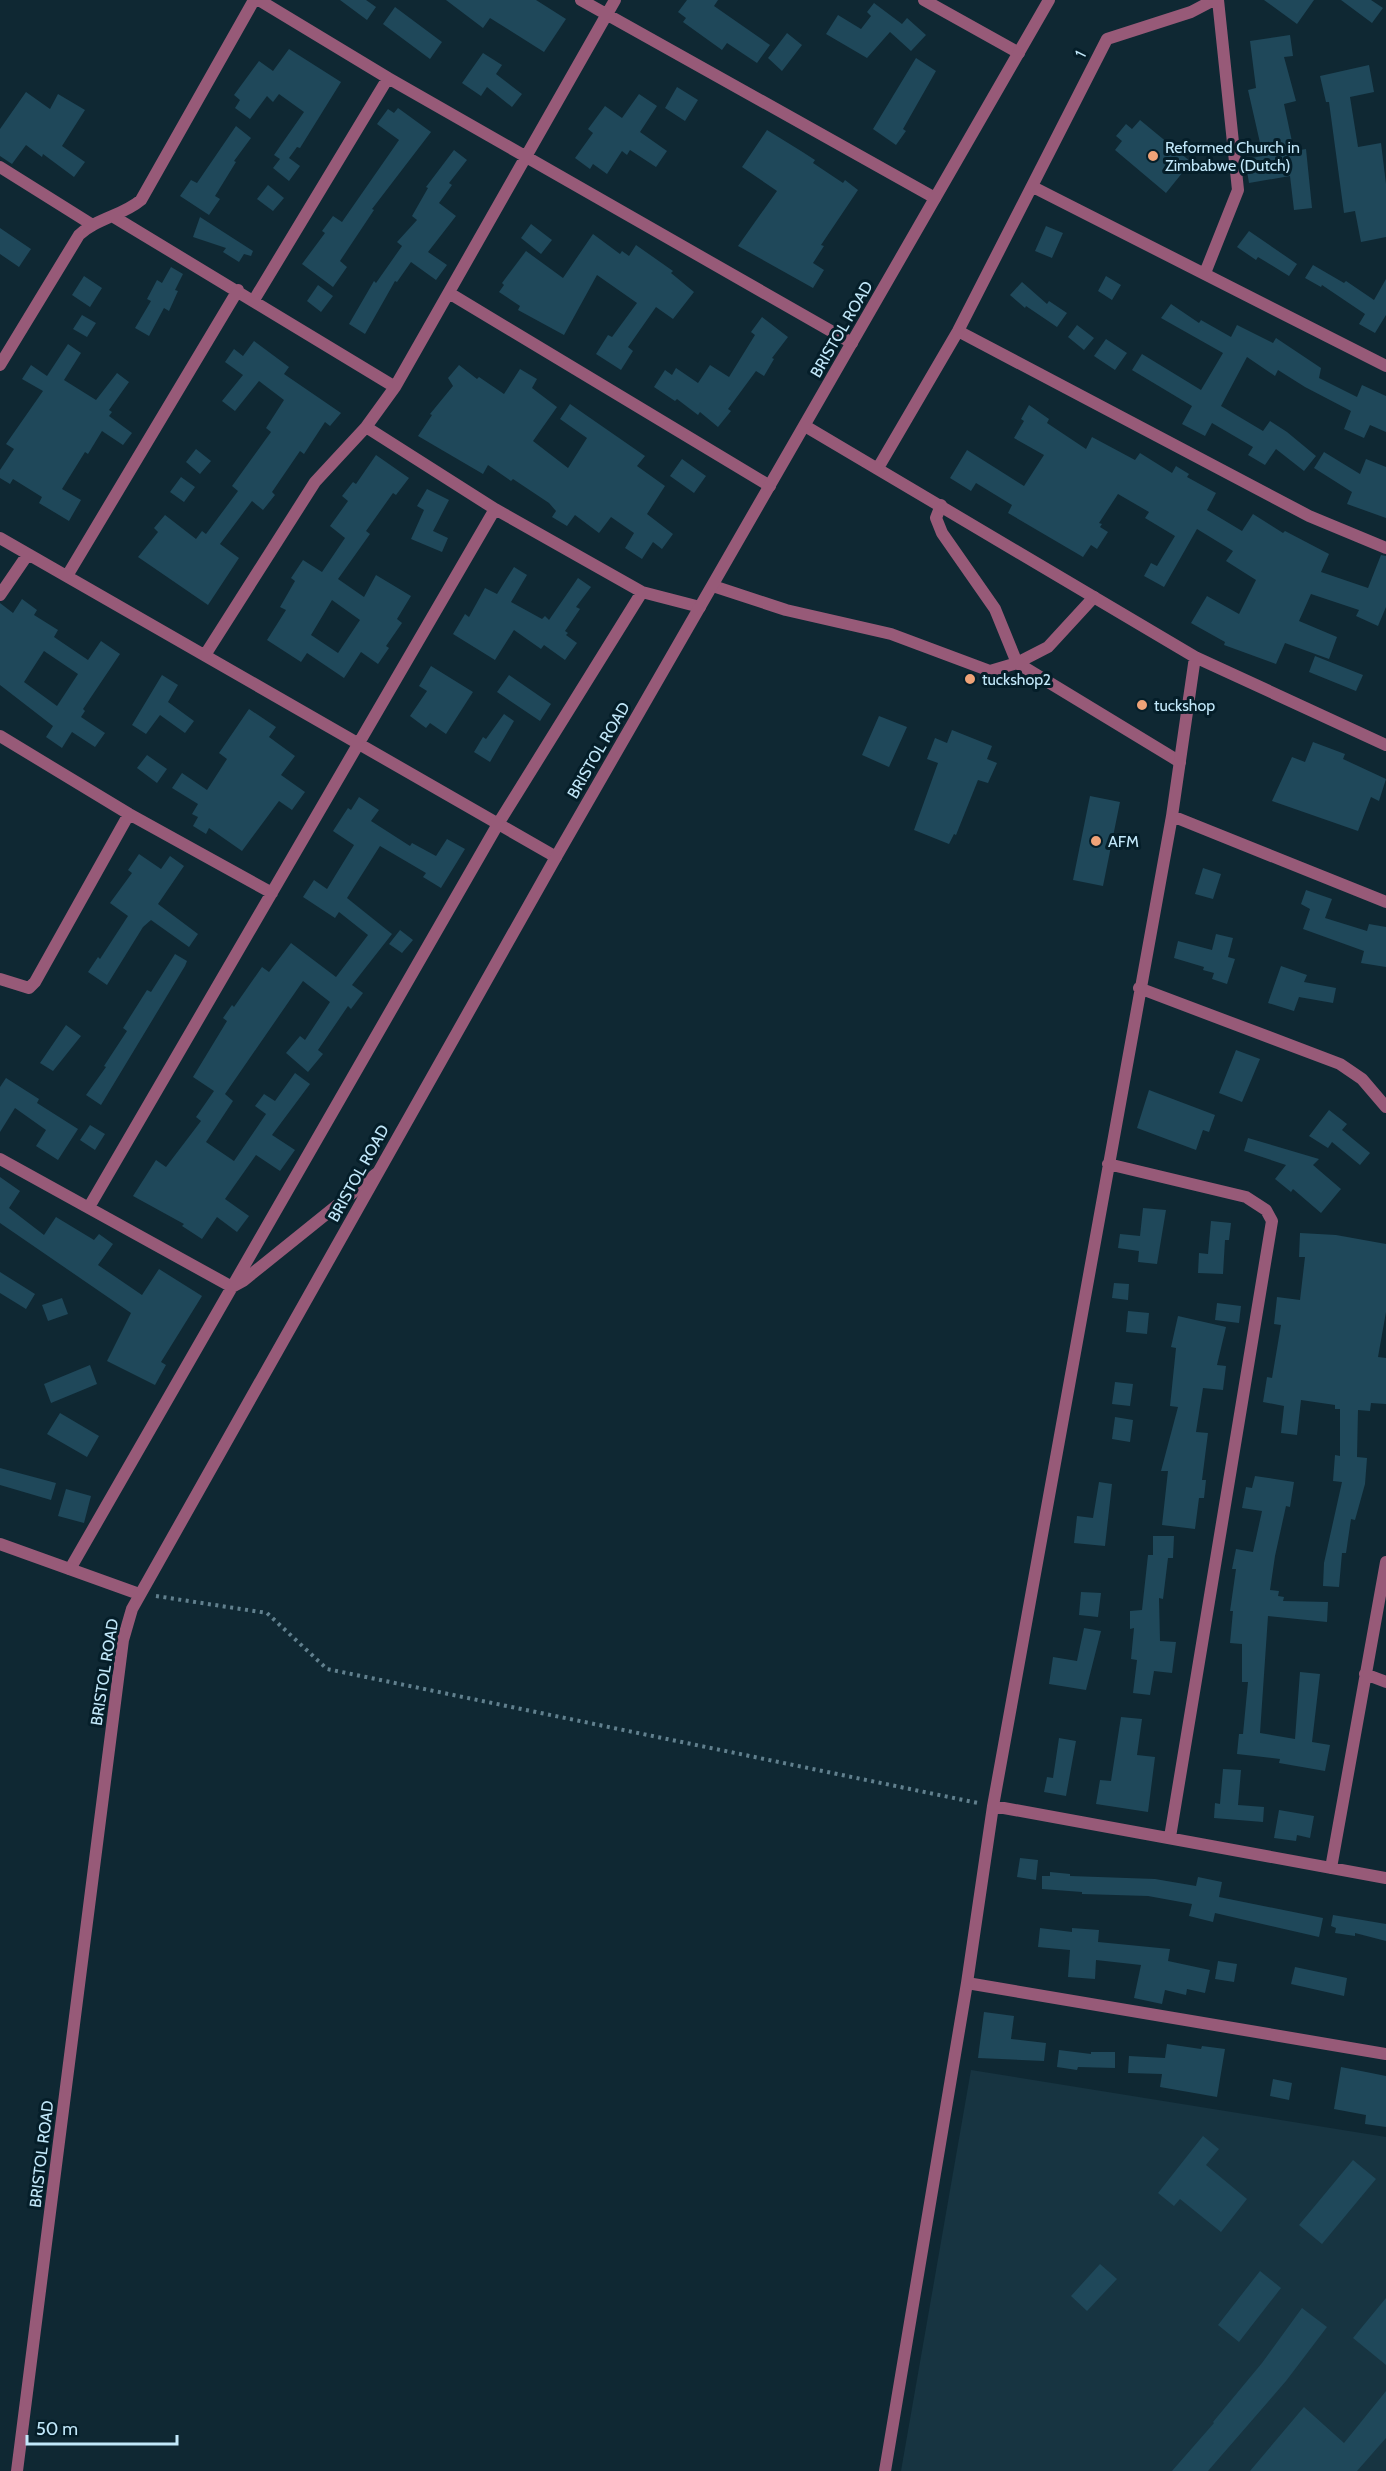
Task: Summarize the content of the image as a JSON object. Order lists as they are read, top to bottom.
{
  "streets": {
    "street": ["1", "BRISTOL ROAD"]
  },
  "places": [
    "Reformed Church in Zimbabwe (Dutch)",
    "tuckshop2",
    "tuckshop",
    "AFM"
  ],
  "scale_bar": "50 m"
}
